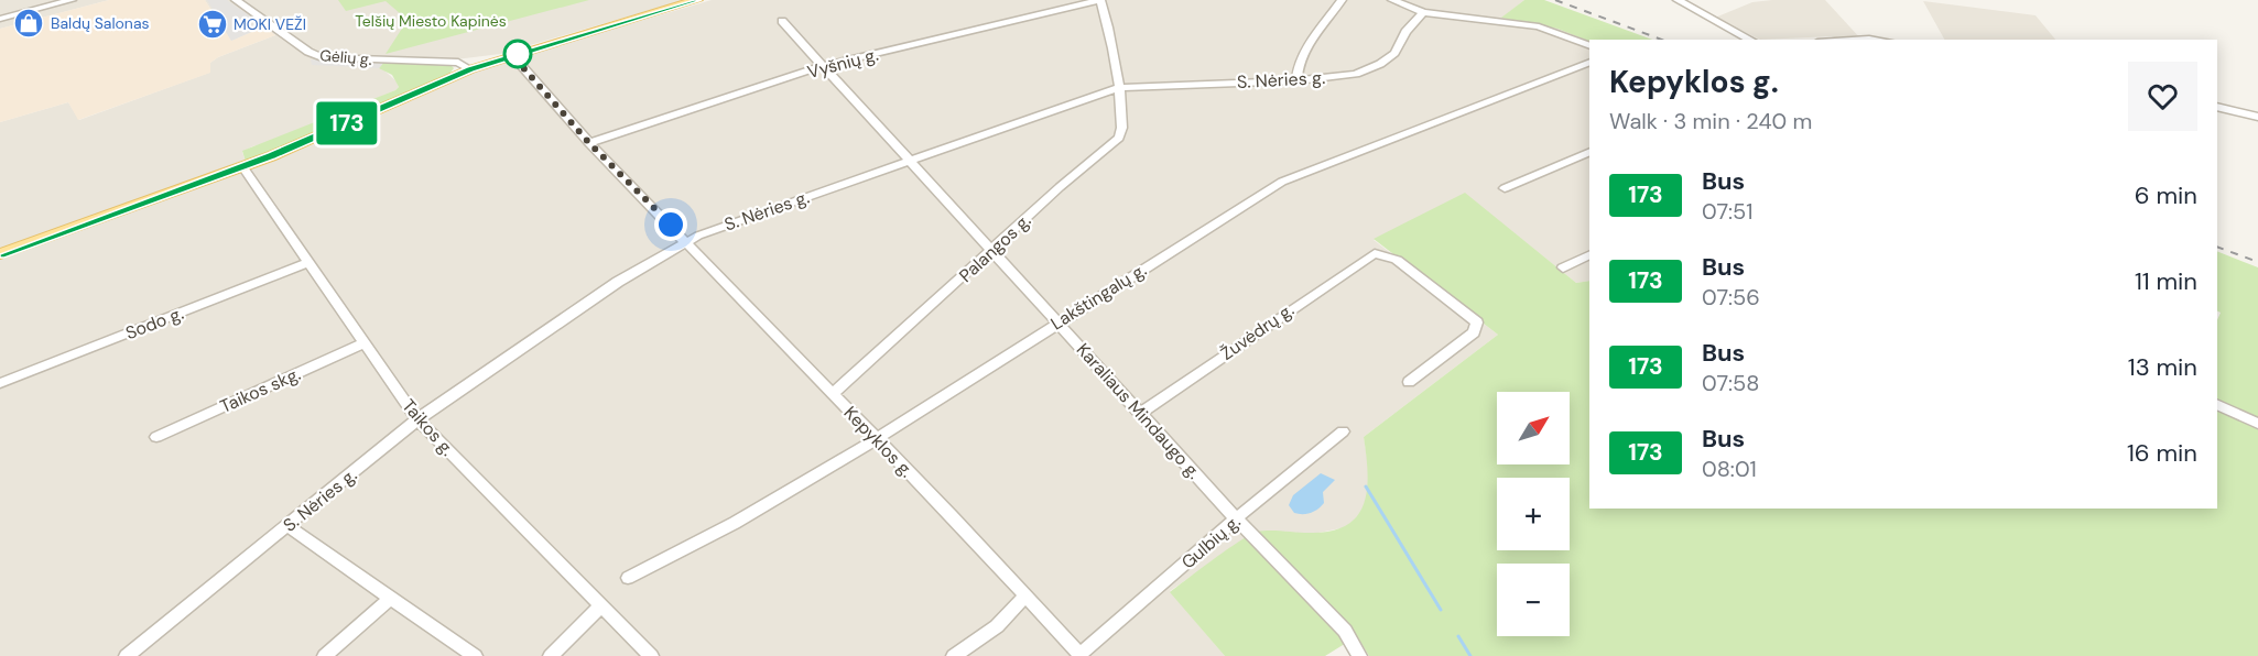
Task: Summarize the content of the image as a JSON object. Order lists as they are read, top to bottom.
{
  "streets": {
    "street": [
      "Gėlių g.",
      "Vyšnių g.",
      "S. Nėries g.",
      "Palangos g.",
      "Lakštingalų g.",
      "Sodo g.",
      "Žuvėdrų g.",
      "Taikos skg.",
      "Karaliaus Mindaugo g.",
      "Taikos g.",
      "Kepyklos g.",
      "Gulbių g."
    ]
  },
  "crossings": [
    ["Vyšnių g.", "Palangos g."],
    ["Vyšnių g.", "Karaliaus Mindaugo g."],
    ["Vyšnių g.", "Kepyklos g."],
    ["S. Nėries g.", "Palangos g."],
    ["S. Nėries g.", "Karaliaus Mindaugo g."],
    ["S. Nėries g.", "Taikos g."],
    ["S. Nėries g.", "Kepyklos g."],
    ["Palangos g.", "Karaliaus Mindaugo g."],
    ["Palangos g.", "Kepyklos g."],
    ["Lakštingalų g.", "Karaliaus Mindaugo g."],
    ["Lakštingalų g.", "Kepyklos g."],
    ["Sodo g.", "Taikos g."],
    ["Žuvėdrų g.", "Karaliaus Mindaugo g."],
    ["Taikos skg.", "Taikos g."],
    ["Karaliaus Mindaugo g.", "Gulbių g."],
    ["Kepyklos g.", "Gulbių g."]
  ],
  "parks": ["Telšių Miesto Kapinės"],
  "places": {
    "shop": ["Baldų Salonas"],
    "supermarket": ["MOKI VEŽI"]
  },
  "lines": ["bus line 173"],
  "north": "top right",
  "page": {
    "on_map": "173",
    "heading": ["Kepyklos g.", "Walk · 3 min · 240 m"],
    "list": [
      {
        "mark": "173",
        "name": "Bus",
        "note": "07:51",
        "value": "6 min"
      },
      {
        "mark": "173",
        "name": "Bus",
        "note": "07:56",
        "value": "11 min"
      },
      {
        "mark": "173",
        "name": "Bus",
        "note": "07:58",
        "value": "13 min"
      },
      {
        "mark": "173",
        "name": "Bus",
        "note": "08:01",
        "value": "16 min"
      }
    ],
    "map_buttons": ["+", "−"]
  }
}
